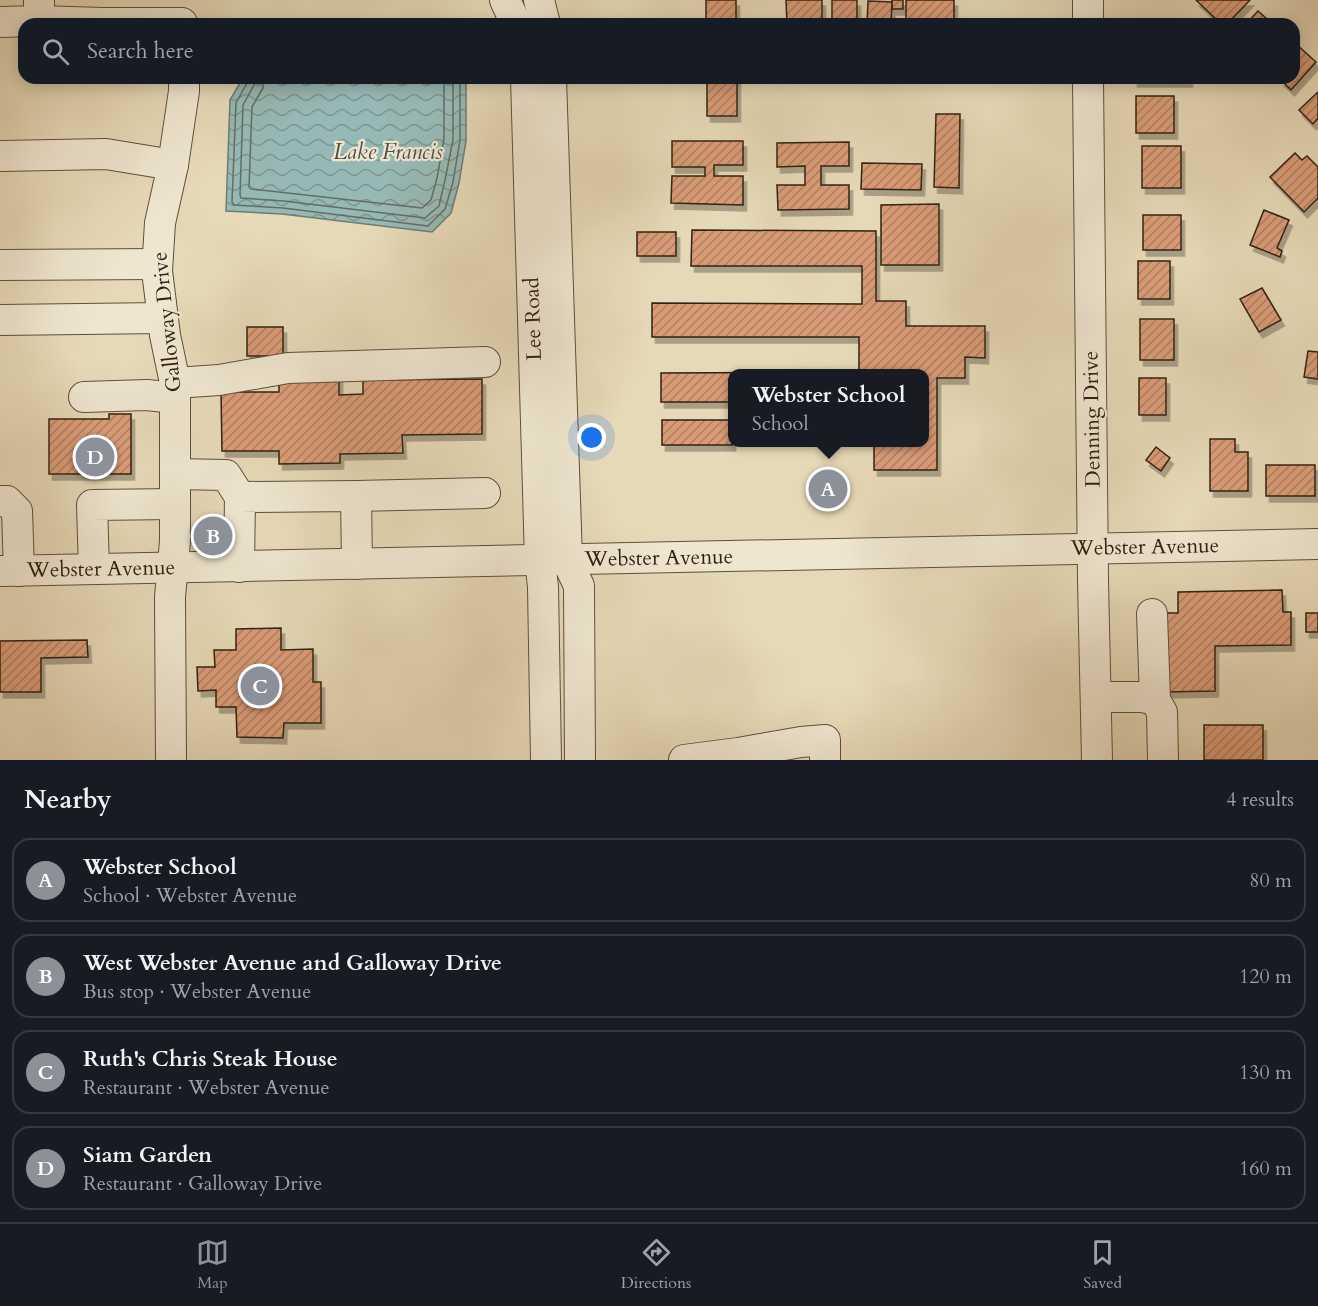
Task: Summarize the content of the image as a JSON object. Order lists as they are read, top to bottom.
{
  "streets": {
    "street": [
      "Lee Road",
      "Galloway Drive",
      "Denning Drive",
      "Webster Avenue"
    ]
  },
  "crossings": [
    ["Lee Road", "Webster Avenue"],
    ["Galloway Drive", "Webster Avenue"],
    ["Denning Drive", "Webster Avenue"]
  ],
  "water": ["Lake Francis"],
  "page": {
    "search": "Search here",
    "popup": ["Webster School", "School"],
    "pins": [
      "D",
      "A",
      "B",
      "C"
    ],
    "heading": ["Nearby", "4 results"],
    "list": [
      {
        "mark": "A",
        "name": "Webster School",
        "note": "School · Webster Avenue",
        "value": "80 m"
      },
      {
        "mark": "B",
        "name": "West Webster Avenue and Galloway Drive",
        "note": "Bus stop · Webster Avenue",
        "value": "120 m"
      },
      {
        "mark": "C",
        "name": "Ruth's Chris Steak House",
        "note": "Restaurant · Webster Avenue",
        "value": "130 m"
      },
      {
        "mark": "D",
        "name": "Siam Garden",
        "note": "Restaurant · Galloway Drive",
        "value": "160 m"
      }
    ],
    "nav": ["Map", "Directions", "Saved"]
  }
}
